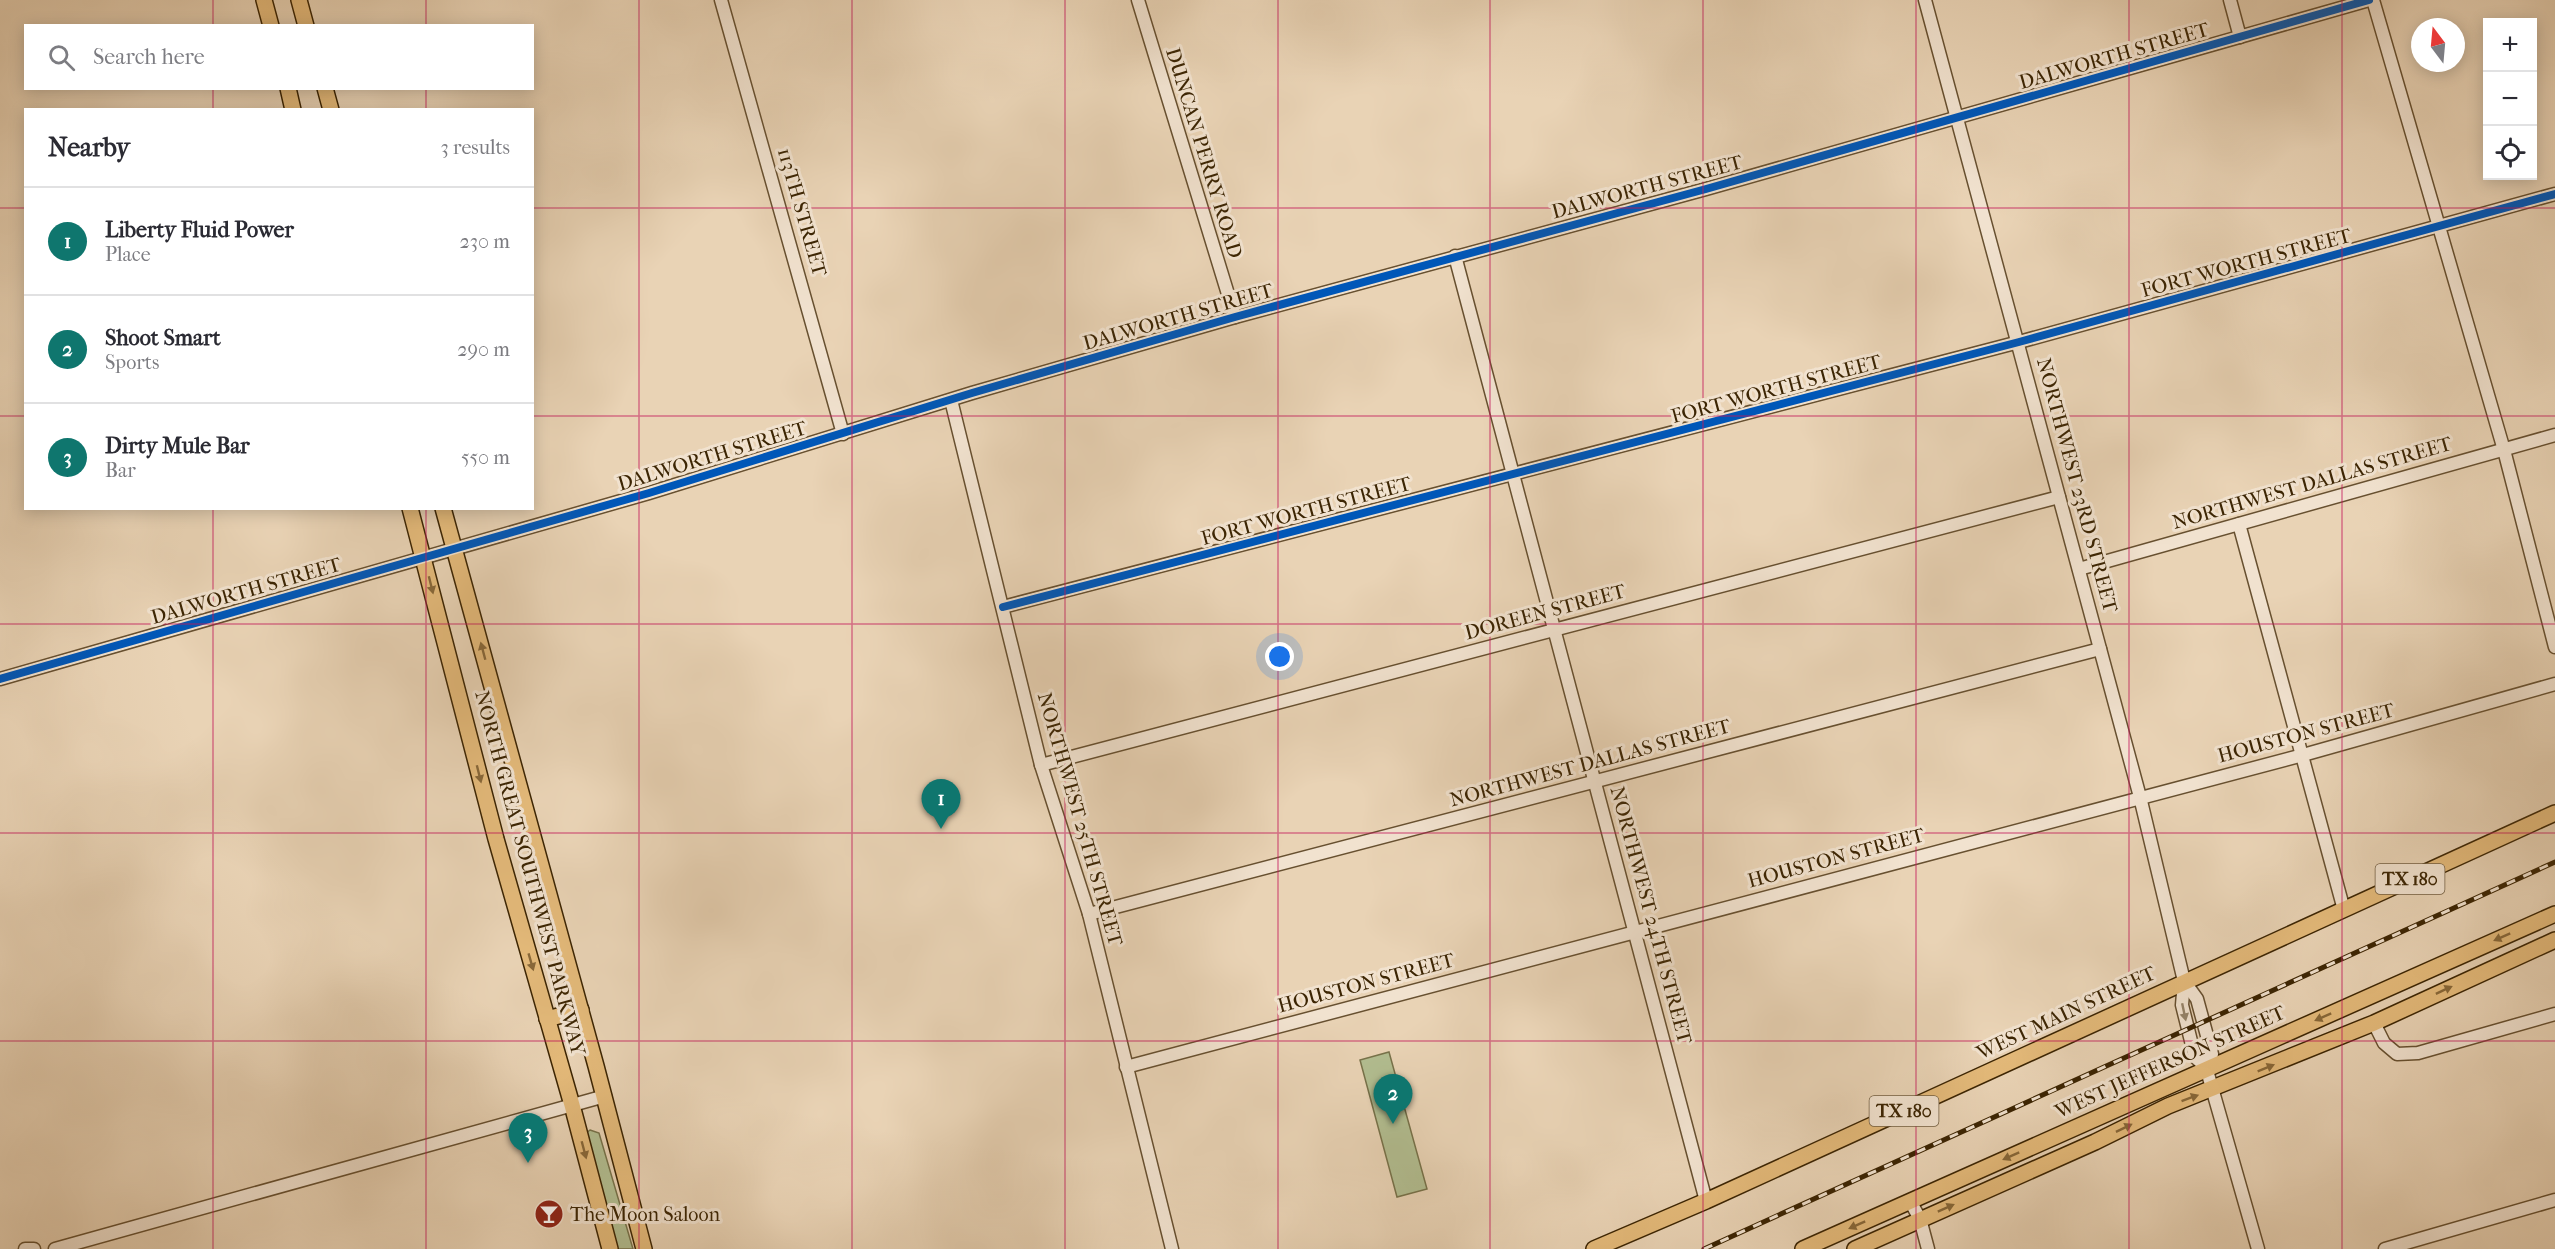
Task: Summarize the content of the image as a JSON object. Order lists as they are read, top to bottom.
{
  "streets": {
    "main road": [
      "NORTH GREAT SOUTHWEST PARKWAY",
      "TX 180",
      "WEST MAIN STREET",
      "WEST JEFFERSON STREET"
    ],
    "street": [
      "DALWORTH STREET",
      "DUNCAN PERRY ROAD",
      "113TH STREET",
      "FORT WORTH STREET",
      "NORTHWEST DALLAS STREET",
      "NORTHWEST 23RD STREET",
      "DOREEN STREET",
      "HOUSTON STREET",
      "NORTHWEST 25TH STREET",
      "NORTHWEST 24TH STREET"
    ]
  },
  "crossings": [
    ["DALWORTH STREET", "DUNCAN PERRY ROAD"],
    ["DALWORTH STREET", "113TH STREET"],
    ["DALWORTH STREET", "NORTHWEST 23RD STREET"],
    ["DALWORTH STREET", "NORTHWEST 25TH STREET"],
    ["DALWORTH STREET", "NORTH GREAT SOUTHWEST PARKWAY"],
    ["DALWORTH STREET", "NORTHWEST 24TH STREET"],
    ["FORT WORTH STREET", "NORTHWEST 23RD STREET"],
    ["FORT WORTH STREET", "NORTHWEST 25TH STREET"],
    ["FORT WORTH STREET", "NORTHWEST 24TH STREET"],
    ["NORTHWEST DALLAS STREET", "NORTHWEST 23RD STREET"],
    ["NORTHWEST DALLAS STREET", "NORTHWEST 25TH STREET"],
    ["NORTHWEST DALLAS STREET", "NORTHWEST 24TH STREET"],
    ["NORTHWEST 23RD STREET", "DOREEN STREET"],
    ["NORTHWEST 23RD STREET", "HOUSTON STREET"],
    ["NORTHWEST 23RD STREET", "WEST MAIN STREET"],
    ["NORTHWEST 23RD STREET", "WEST JEFFERSON STREET"],
    ["DOREEN STREET", "NORTHWEST 25TH STREET"],
    ["DOREEN STREET", "NORTHWEST 24TH STREET"],
    ["HOUSTON STREET", "NORTHWEST 25TH STREET"],
    ["HOUSTON STREET", "NORTHWEST 24TH STREET"],
    ["NORTHWEST 24TH STREET", "WEST MAIN STREET"]
  ],
  "places": {
    "bar": ["The Moon Saloon"]
  },
  "north": "top",
  "page": {
    "map_buttons": ["+", "−"],
    "search": "Search here",
    "heading": ["Nearby", "3 results"],
    "list": [
      {
        "mark": "1",
        "name": "Liberty Fluid Power",
        "note": "Place",
        "value": "230 m"
      },
      {
        "mark": "2",
        "name": "Shoot Smart",
        "note": "Sports",
        "value": "290 m"
      },
      {
        "mark": "3",
        "name": "Dirty Mule Bar",
        "note": "Bar",
        "value": "550 m"
      }
    ],
    "pins": ["1", "2", "3"]
  }
}
